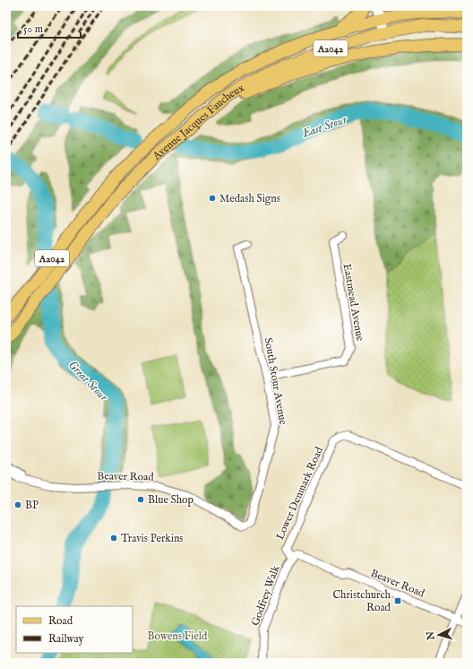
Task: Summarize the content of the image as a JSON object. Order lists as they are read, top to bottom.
{
  "streets": {
    "main road": ["A2042", "Avenue Jacques Faucheux"],
    "street": [
      "Eastmead Avenue",
      "South Stour Avenue",
      "Beaver Road",
      "Lower Denmark Road",
      "Godfrey Walk"
    ]
  },
  "crossings": [
    ["Eastmead Avenue", "South Stour Avenue"],
    ["South Stour Avenue", "Beaver Road"],
    ["Beaver Road", "Lower Denmark Road"],
    ["Beaver Road", "Godfrey Walk"],
    ["Lower Denmark Road", "Godfrey Walk"]
  ],
  "water": ["East Stour", "Great Stour"],
  "parks": ["Bowens Field"],
  "places": {
    "other": [
      "Medash Signs",
      "Blue Shop",
      "BP",
      "Travis Perkins"
    ],
    "transit": ["Christchurch Road"]
  },
  "legend": ["Road", "Railway"],
  "scale_bar": "50 m",
  "north": "left"
}
